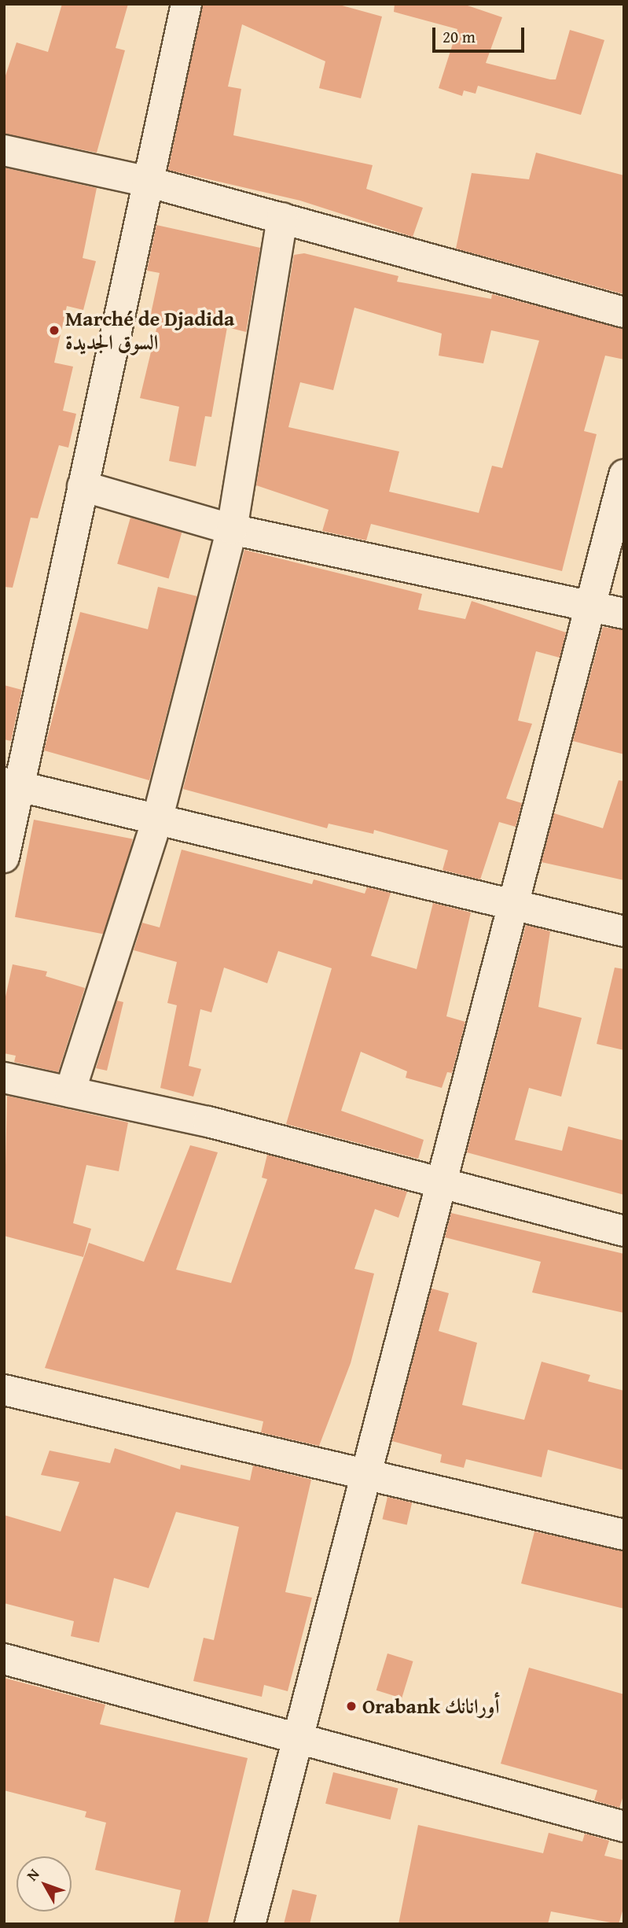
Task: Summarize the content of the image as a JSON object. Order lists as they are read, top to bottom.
{
  "places": ["Marché de Djadida السوق الجديدة", "Orabank أورانانك"],
  "scale_bar": "20 m",
  "north": "top left"
}
